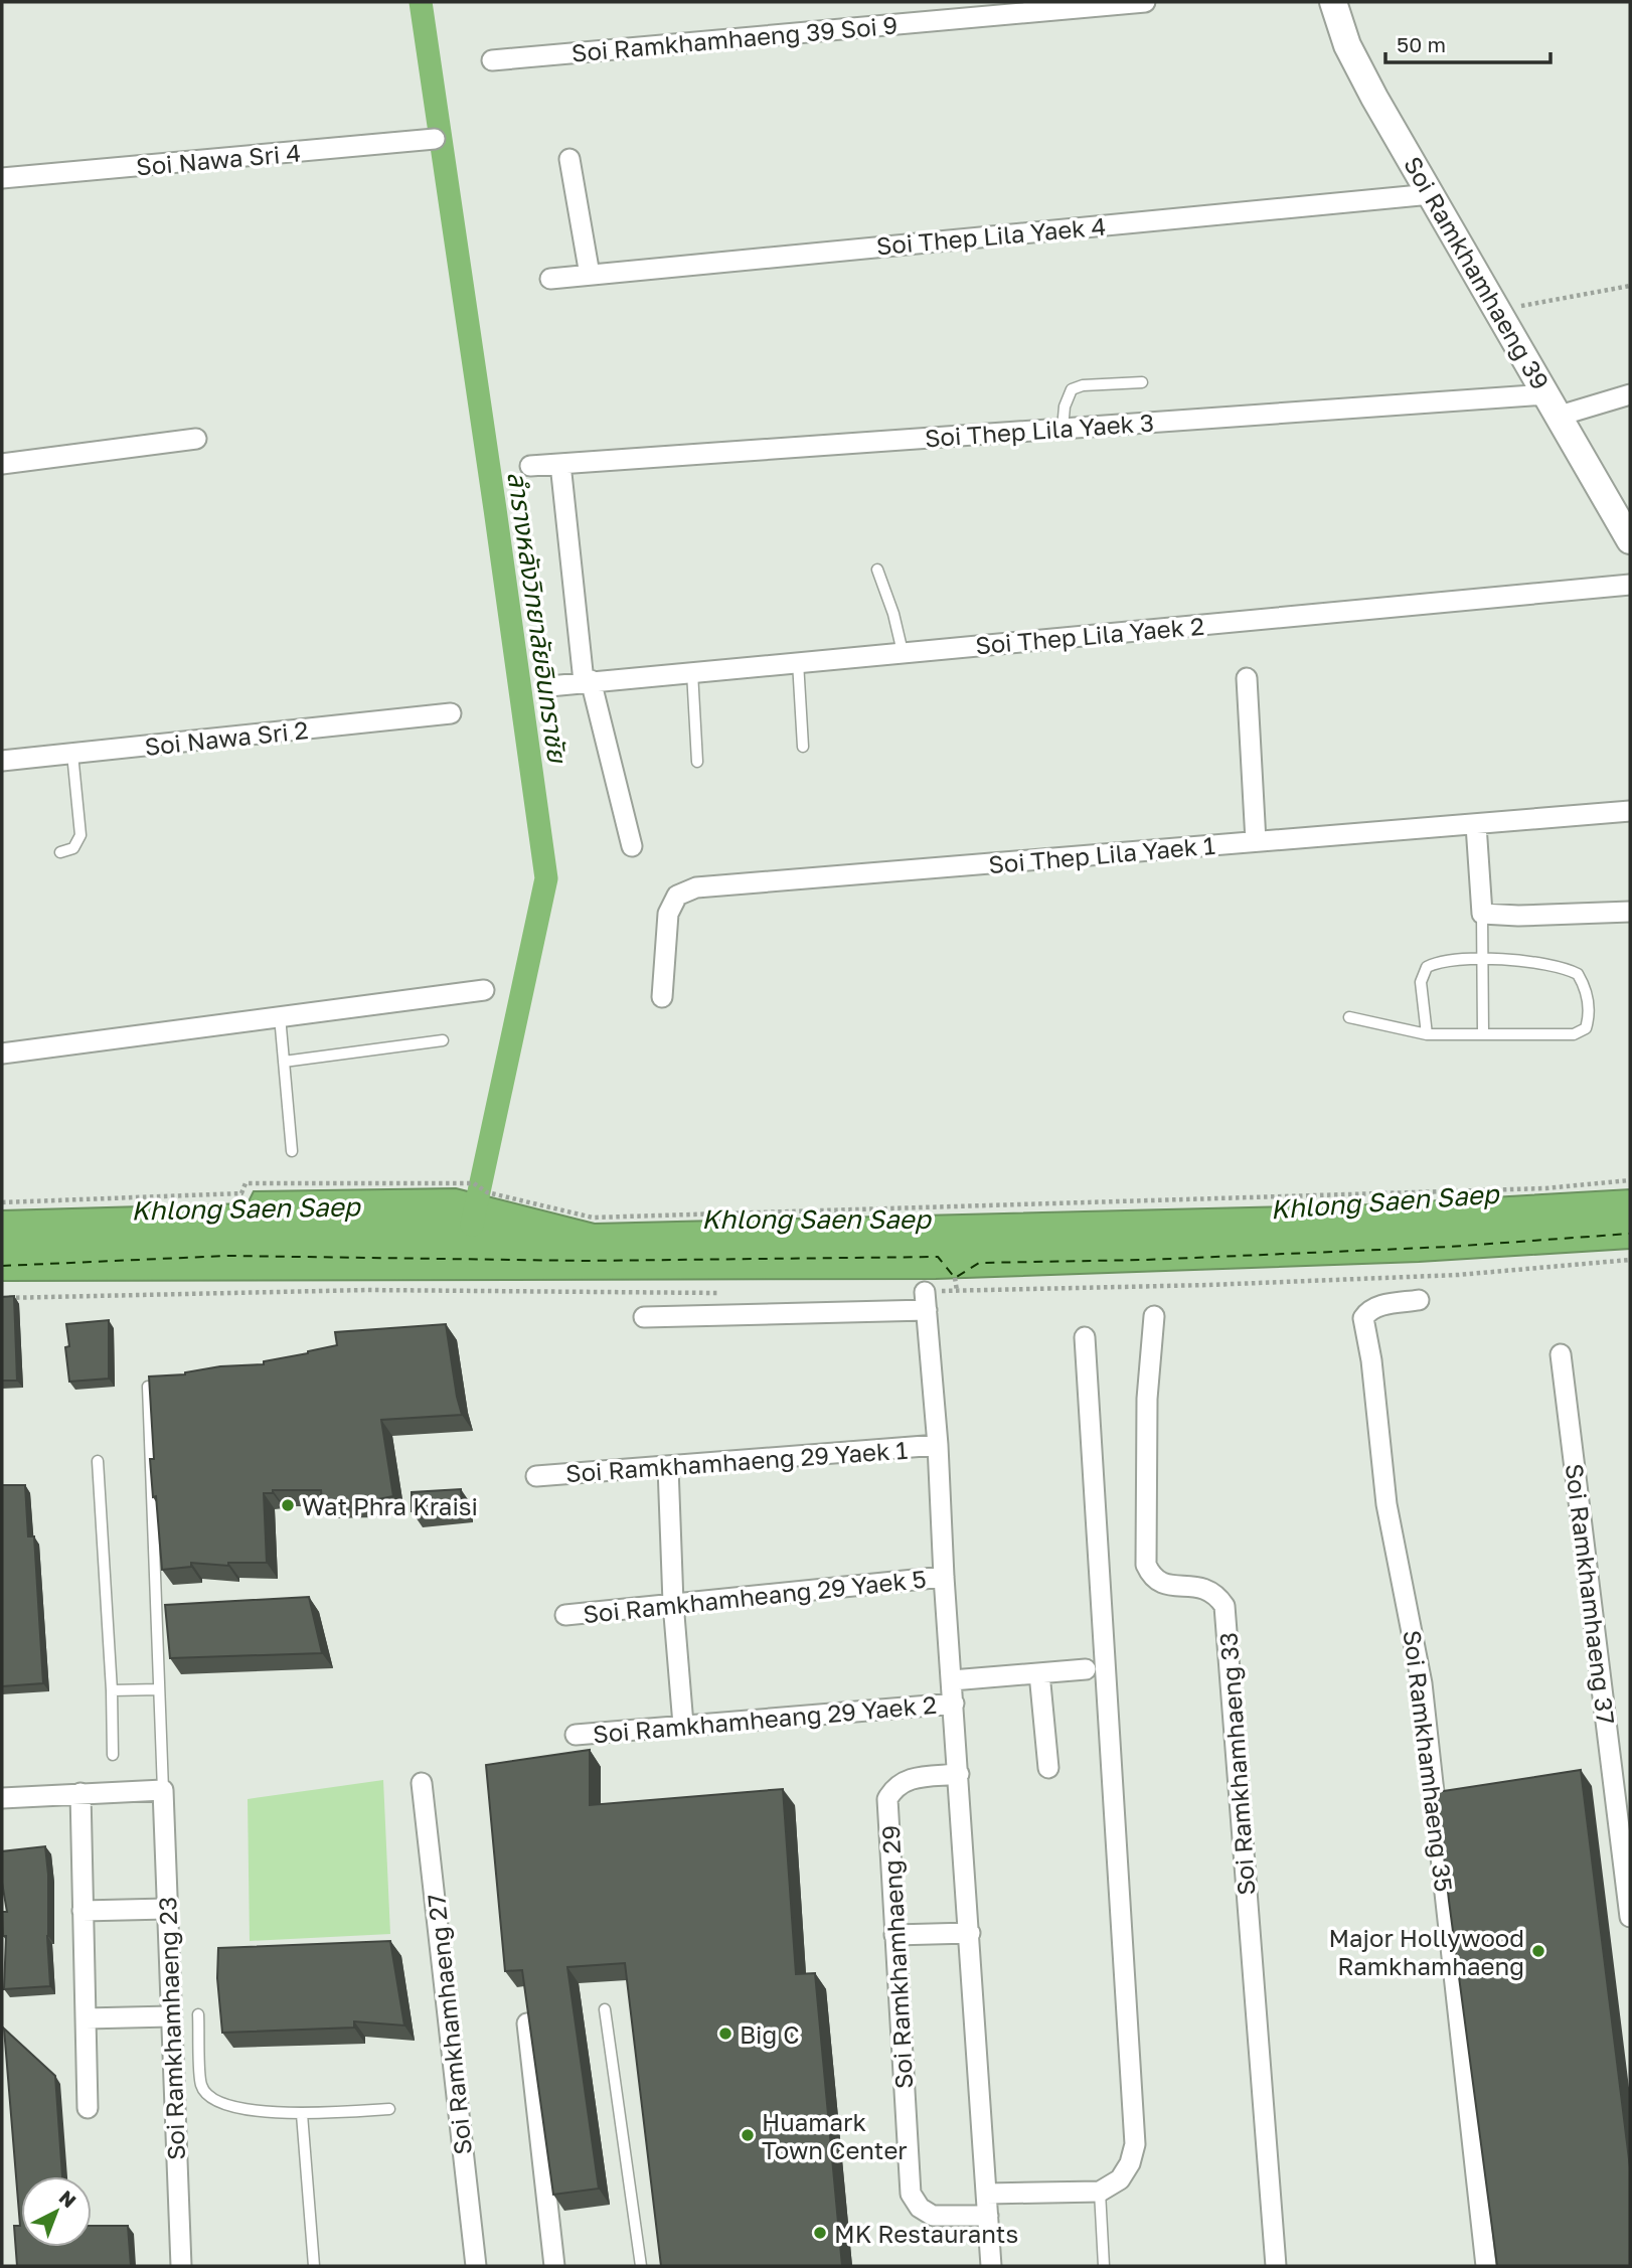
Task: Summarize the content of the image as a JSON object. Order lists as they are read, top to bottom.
{
  "streets": {
    "main road": ["Soi Ramkhamhaeng 39"],
    "street": [
      "Soi Ramkhamhaeng 39 Soi 9",
      "Soi Nawa Sri 4",
      "Soi Thep Lila Yaek 4",
      "Soi Thep Lila Yaek 3",
      "Soi Thep Lila Yaek 2",
      "Soi Nawa Sri 2",
      "Soi Thep Lila Yaek 1",
      "Soi Ramkhamhaeng 29 Yaek 1",
      "Soi Ramkhamhaeng 37",
      "Soi Ramkhamheang 29 Yaek 5",
      "Soi Ramkhamheang 29 Yaek 2",
      "Soi Ramkhamhaeng 35",
      "Soi Ramkhamhaeng 33",
      "Soi Ramkhamhaeng 29",
      "Soi Ramkhamhaeng 27",
      "Soi Ramkhamhaeng 23"
    ]
  },
  "crossings": [
    ["Soi Thep Lila Yaek 4", "Soi Ramkhamhaeng 39"],
    ["Soi Ramkhamhaeng 39", "Soi Thep Lila Yaek 3"]
  ],
  "water": ["ลำรางหลังวิทยาลัยอินทราชัย", "Khlong Saen Saep"],
  "places": [
    "Wat Phra Kraisi",
    "Major Hollywood Ramkhamhaeng",
    "Big C",
    "Huamark Town Center",
    "MK Restaurants"
  ],
  "scale_bar": "50 m",
  "north": "top right"
}
